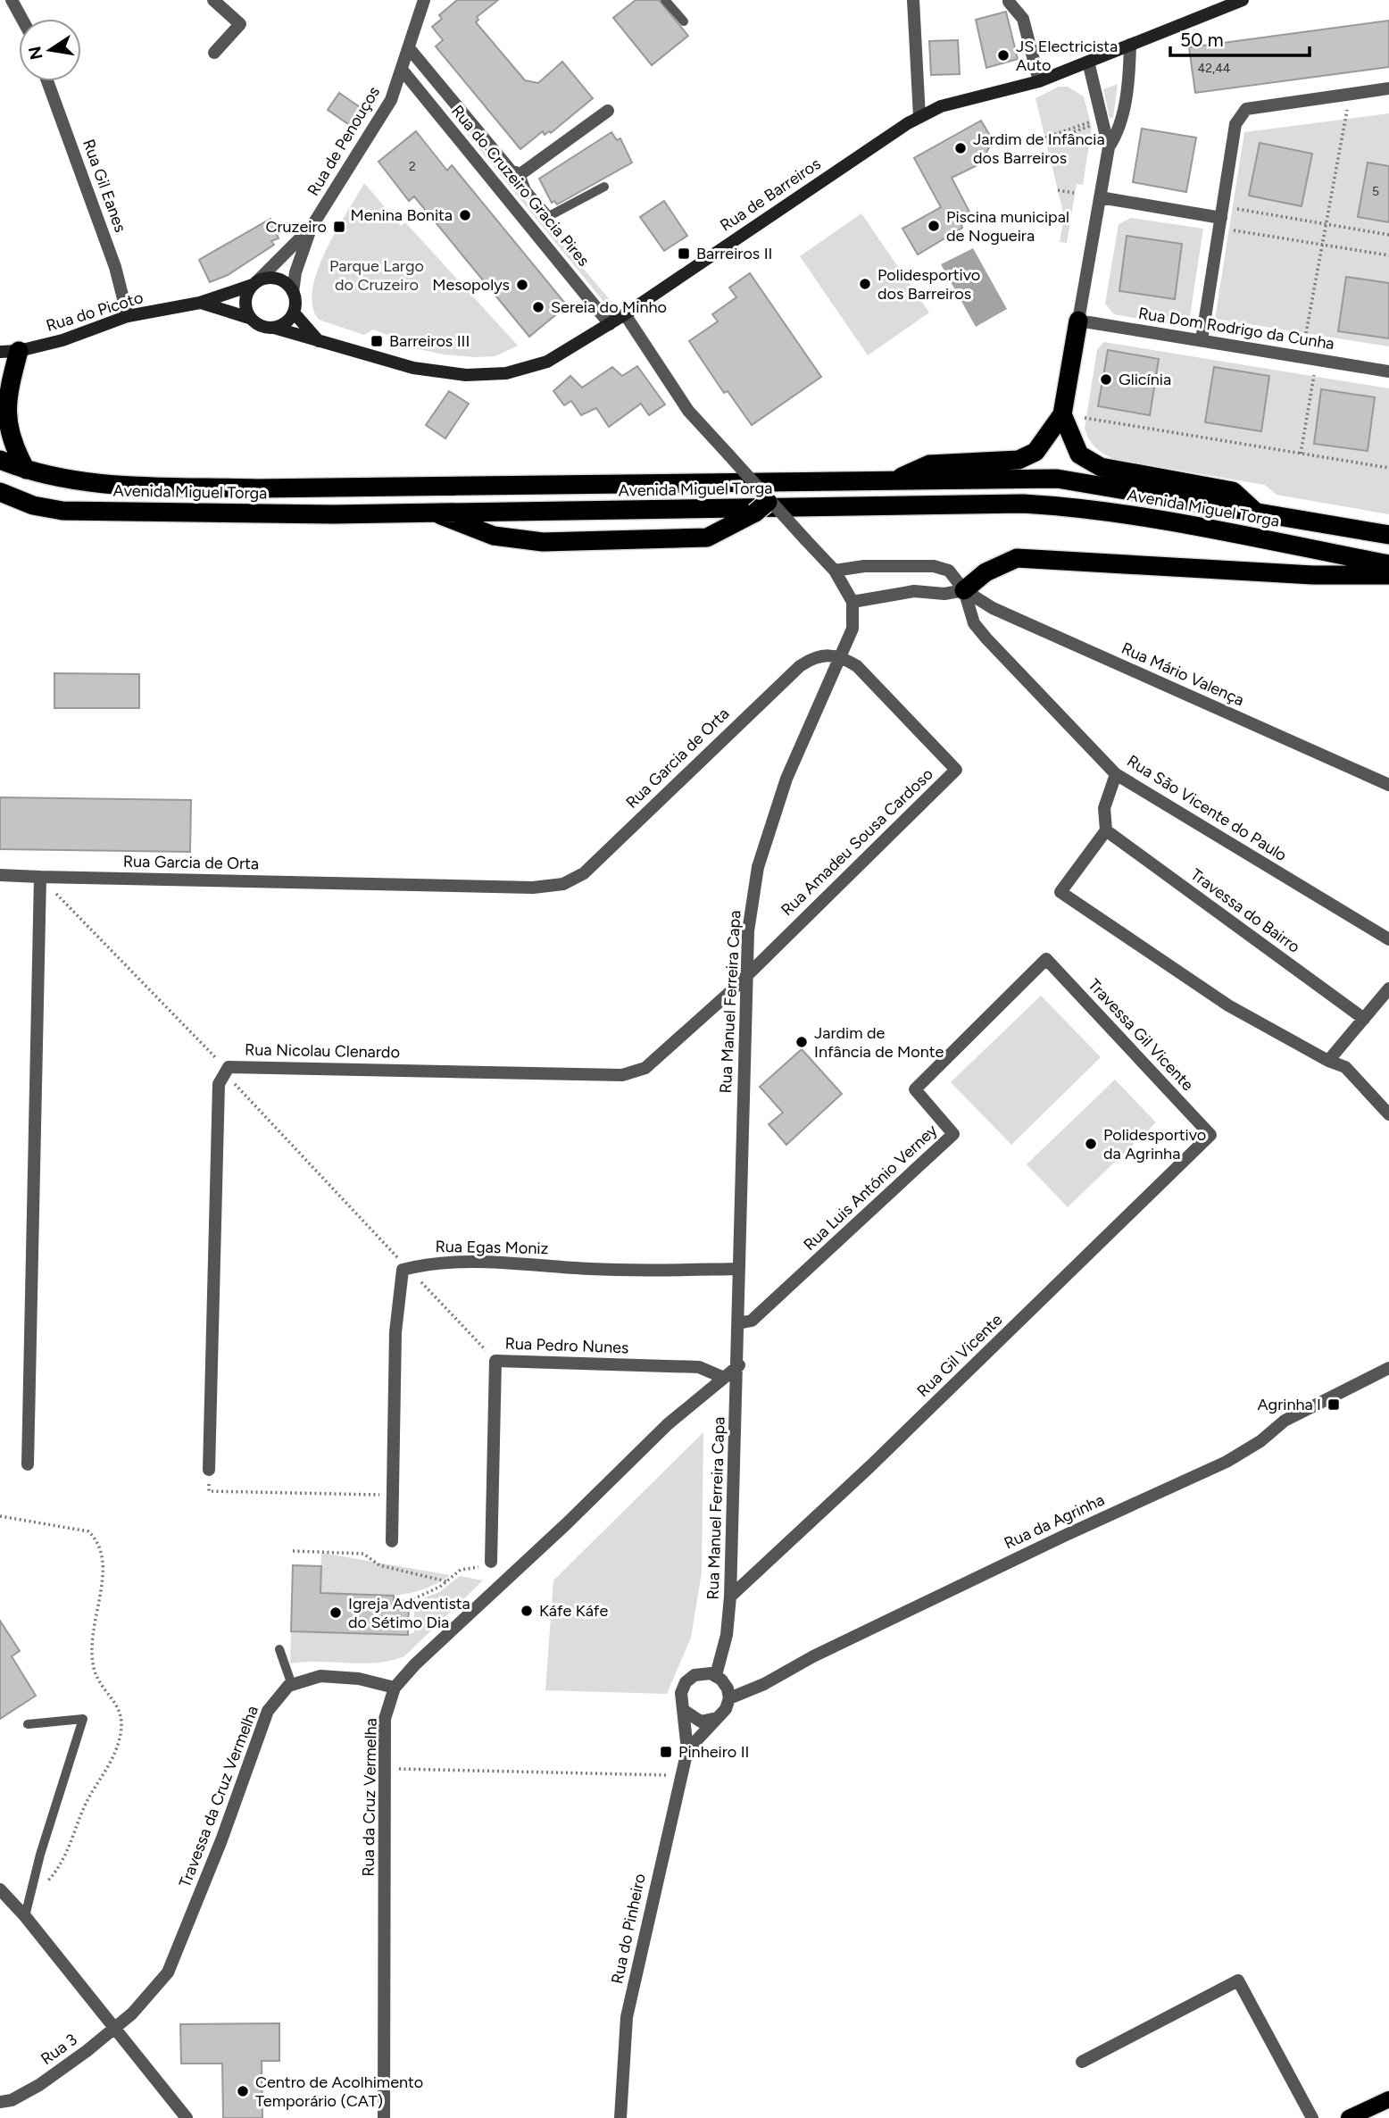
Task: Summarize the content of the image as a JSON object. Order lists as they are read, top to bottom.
{
  "streets": {
    "highway": ["Avenida Miguel Torga"],
    "street": [
      "Rua de Penouços",
      "Rua Gil Eanes",
      "Rua do Cruzeiro Gracia Pires",
      "Rua de Barreiros",
      "Rua do Picoto",
      "Rua Dom Rodrigo da Cunha",
      "Rua Mário Valença",
      "Rua Garcia de Orta",
      "Rua São Vicente do Paulo",
      "Rua Amadeu Sousa Cardoso",
      "Travessa do Bairro",
      "Rua Manuel Ferreira Capa",
      "Travessa Gil Vicente",
      "Rua Nicolau Clenardo",
      "Rua Luis António Verney",
      "Rua Egas Moniz",
      "Rua Pedro Nunes",
      "Rua Gil Vicente",
      "Rua da Agrinha",
      "Travessa da Cruz Vermelha",
      "Rua da Cruz Vermelha",
      "Rua do Pinheiro",
      "Rua 3"
    ]
  },
  "crossings": [
    ["Rua de Penouços", "Rua do Cruzeiro Gracia Pires"],
    ["Rua de Penouços", "Rua de Barreiros"],
    ["Rua de Penouços", "Rua do Picoto"],
    ["Rua Gil Eanes", "Rua do Picoto"],
    ["Rua do Cruzeiro Gracia Pires", "Rua de Barreiros"],
    ["Rua de Barreiros", "Rua do Picoto"],
    ["Rua Mário Valença", "Rua São Vicente do Paulo"],
    ["Rua Garcia de Orta", "Rua Amadeu Sousa Cardoso"],
    ["Rua Garcia de Orta", "Rua Manuel Ferreira Capa"],
    ["Rua Amadeu Sousa Cardoso", "Rua Manuel Ferreira Capa"],
    ["Rua Amadeu Sousa Cardoso", "Rua Nicolau Clenardo"],
    ["Rua Manuel Ferreira Capa", "Rua Nicolau Clenardo"],
    ["Rua Manuel Ferreira Capa", "Rua Luis António Verney"],
    ["Rua Manuel Ferreira Capa", "Rua Egas Moniz"],
    ["Rua Manuel Ferreira Capa", "Rua Gil Vicente"],
    ["Rua Manuel Ferreira Capa", "Rua da Agrinha"],
    ["Rua Manuel Ferreira Capa", "Rua da Cruz Vermelha"],
    ["Rua Manuel Ferreira Capa", "Rua do Pinheiro"],
    ["Travessa Gil Vicente", "Rua Luis António Verney"],
    ["Travessa Gil Vicente", "Rua Gil Vicente"],
    ["Rua Pedro Nunes", "Rua da Cruz Vermelha"],
    ["Rua da Agrinha", "Rua do Pinheiro"],
    ["Travessa da Cruz Vermelha", "Rua 3"]
  ],
  "parks": ["Parque Largo do Cruzeiro"],
  "places": {
    "other": [
      "JS Electricista Auto",
      "Jardim de Infância dos Barreiros",
      "Menina Bonita",
      "Piscina municipal de Nogueira",
      "Polidesportivo dos Barreiros",
      "Mesopolys",
      "Sereia do Minho",
      "Glicínia",
      "Jardim de Infância de Monte",
      "Polidesportivo da Agrinha",
      "Káfe Káfe",
      "Igreja Adventista do Sétimo Dia",
      "Centro de Acolhimento Temporário (CAT)"
    ],
    "transit": [
      "Cruzeiro",
      "Barreiros II",
      "Barreiros III",
      "Agrinha I",
      "Pinheiro II"
    ]
  },
  "house_numbers": ["42,44", "2", "5"],
  "scale_bar": "50 m",
  "north": "left"
}
